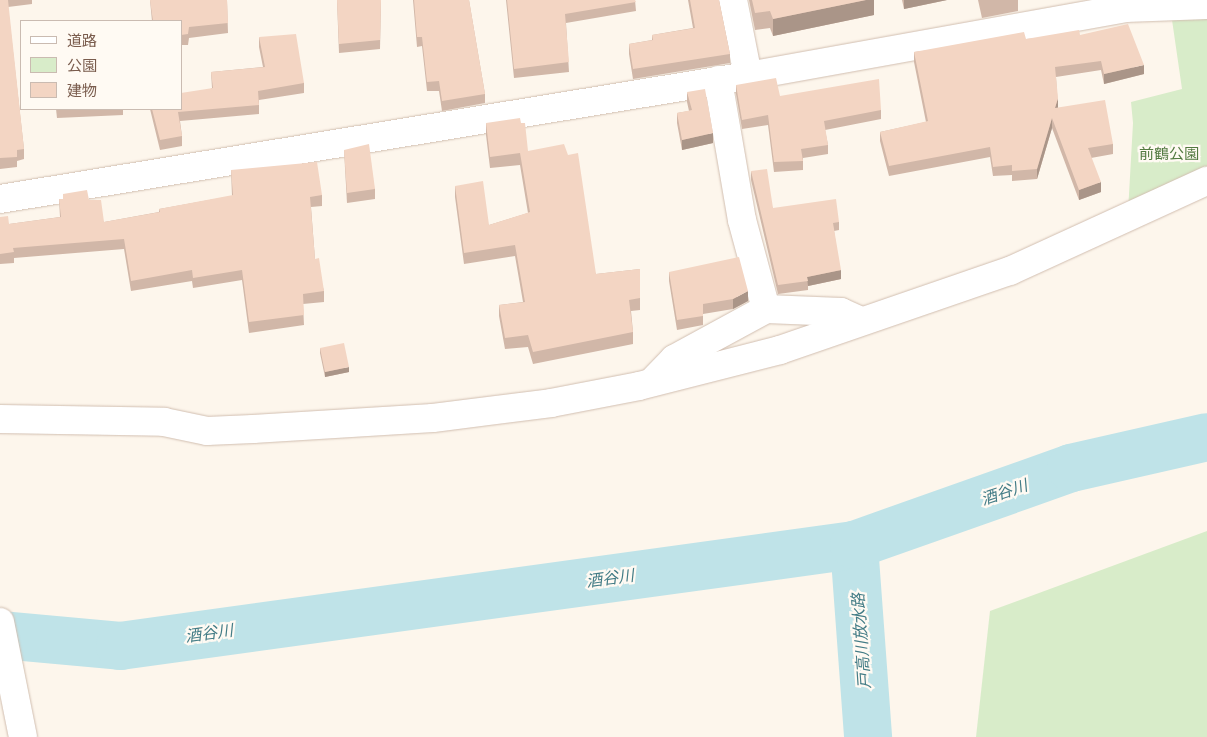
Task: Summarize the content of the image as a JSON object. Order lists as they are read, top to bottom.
{
  "water": ["酒谷川", "戸高川放水路"],
  "parks": ["前鶴公園"],
  "legend": ["道路", "公園", "建物"]
}
